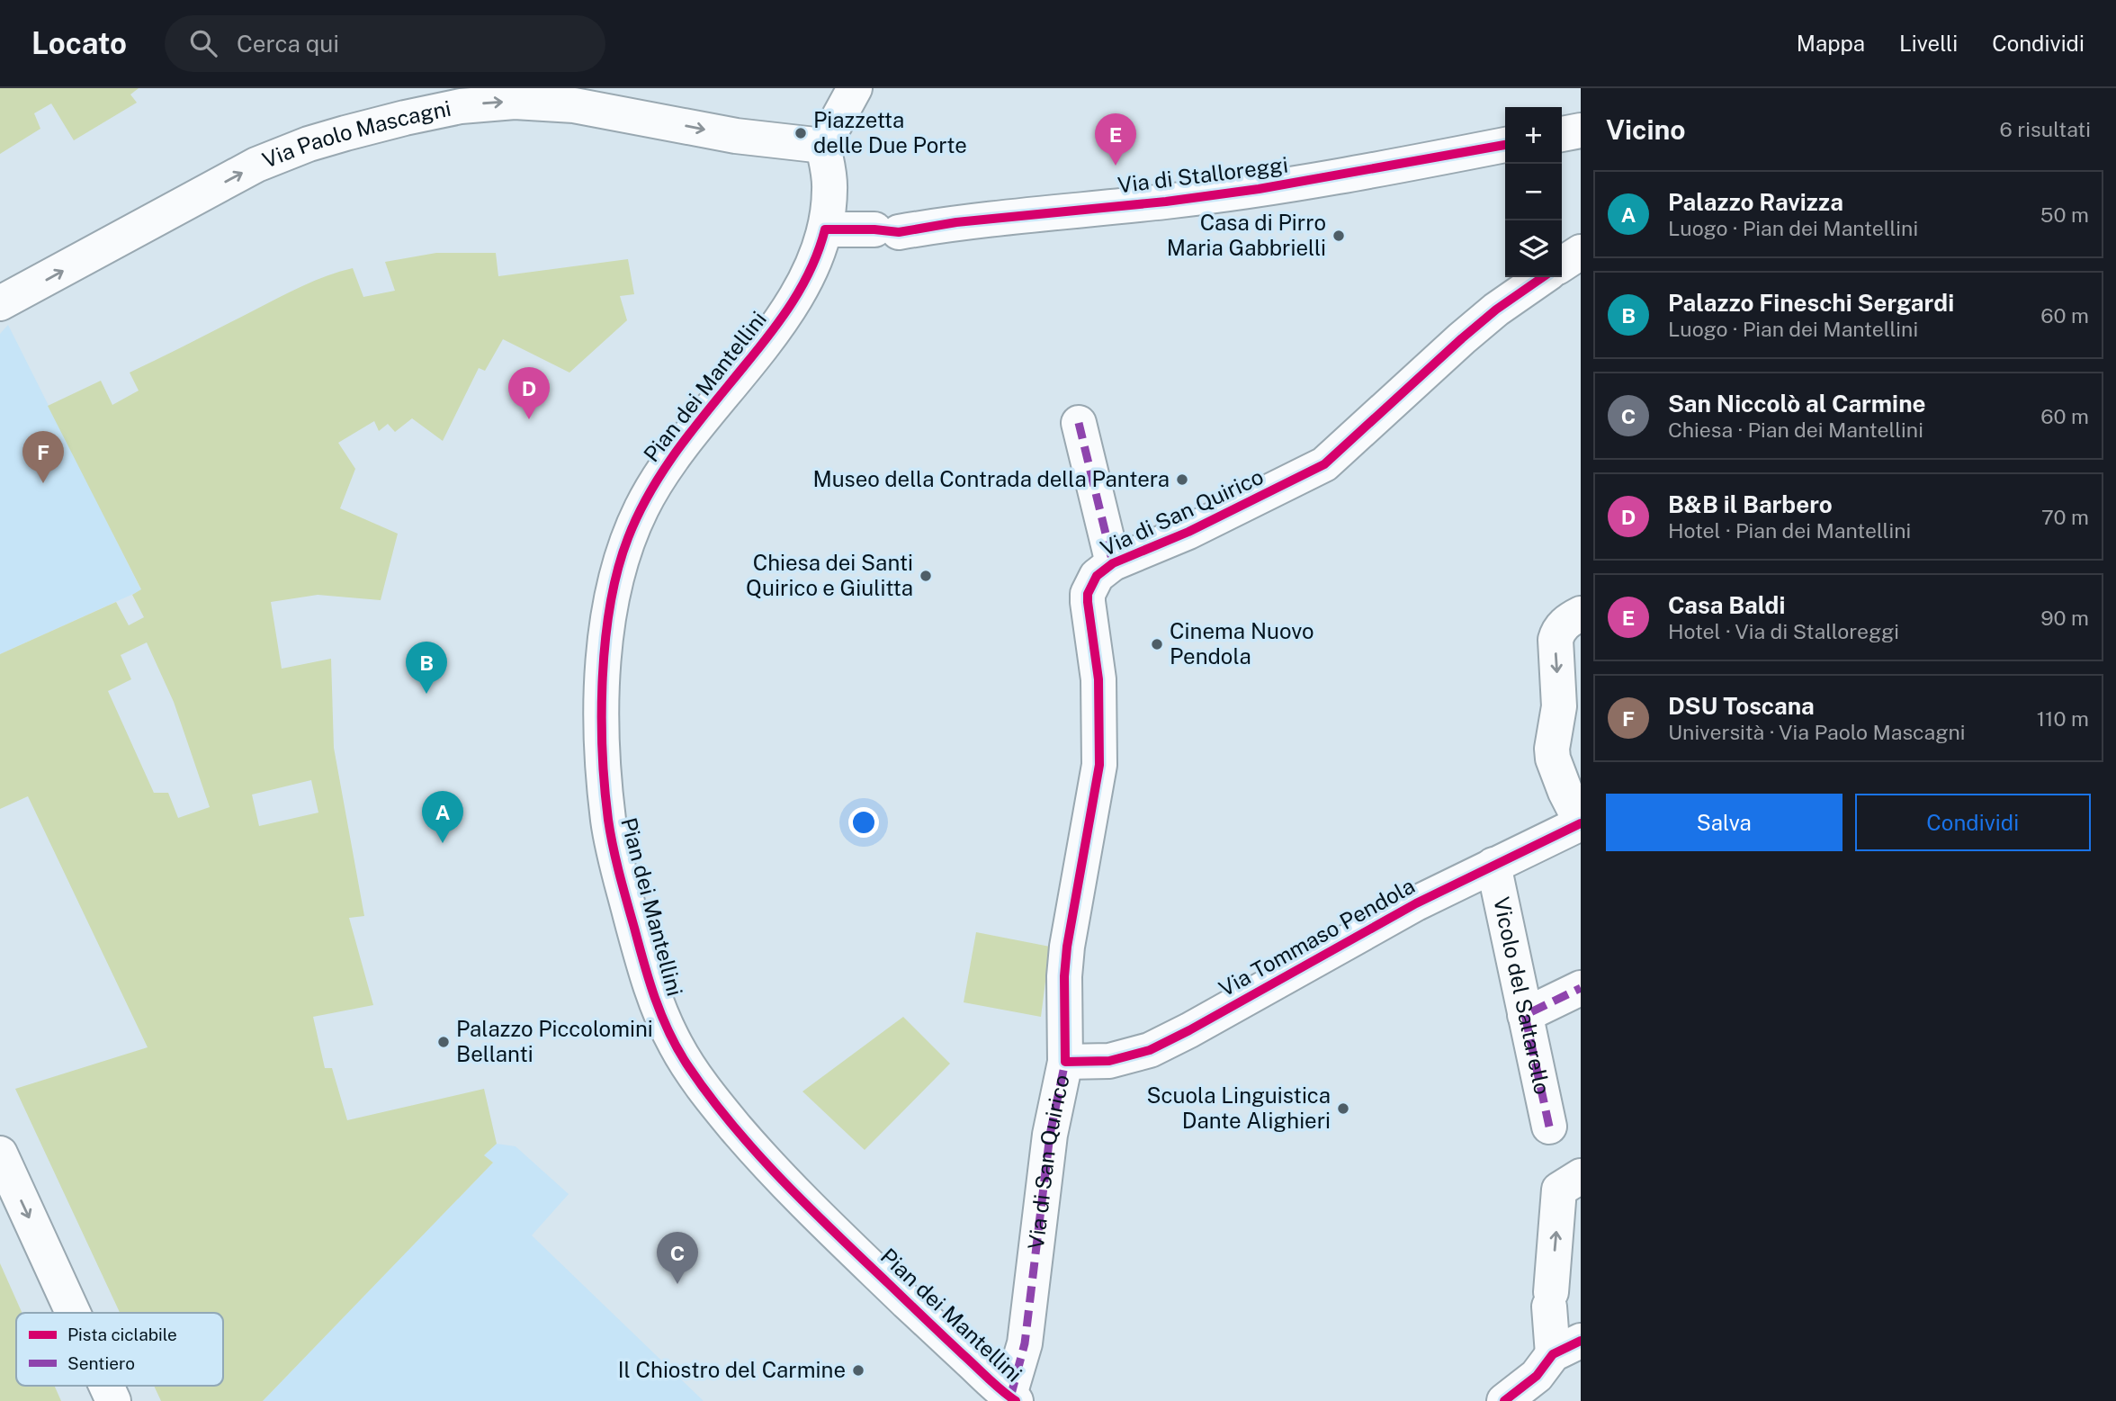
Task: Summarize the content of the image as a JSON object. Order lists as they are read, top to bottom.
{
  "streets": {
    "street": [
      "Via Paolo Mascagni",
      "Via di Stalloreggi",
      "Pian dei Mantellini",
      "Via di San Quirico",
      "Via Tommaso Pendola",
      "Vicolo del Saltarello"
    ]
  },
  "crossings": [
    ["Via Paolo Mascagni", "Pian dei Mantellini"],
    ["Via di Stalloreggi", "Pian dei Mantellini"],
    ["Pian dei Mantellini", "Via di San Quirico"],
    ["Via di San Quirico", "Via Tommaso Pendola"],
    ["Via Tommaso Pendola", "Vicolo del Saltarello"]
  ],
  "one_way": ["Via Paolo Mascagni"],
  "places": [
    "Piazzetta delle Due Porte",
    "Casa di Pirro Maria Gabbrielli",
    "Museo della Contrada della Pantera",
    "Chiesa dei Santi Quirico e Giulitta",
    "Cinema Nuovo Pendola",
    "Palazzo Piccolomini Bellanti",
    "Scuola Linguistica Dante Alighieri",
    "Il Chiostro del Carmine"
  ],
  "legend": ["Pista ciclabile", "Sentiero"],
  "page": {
    "header": "Locato",
    "search": "Cerca qui",
    "nav": ["Mappa", "Livelli", "Condividi"],
    "heading": ["Vicino", "6 risultati"],
    "map_buttons": ["+", "−"],
    "pins": [
      "E",
      "D",
      "F",
      "B",
      "A",
      "C"
    ],
    "list": [
      {
        "mark": "A",
        "name": "Palazzo Ravizza",
        "note": "Luogo · Pian dei Mantellini",
        "value": "50 m"
      },
      {
        "mark": "B",
        "name": "Palazzo Fineschi Sergardi",
        "note": "Luogo · Pian dei Mantellini",
        "value": "60 m"
      },
      {
        "mark": "C",
        "name": "San Niccolò al Carmine",
        "note": "Chiesa · Pian dei Mantellini",
        "value": "60 m"
      },
      {
        "mark": "D",
        "name": "B&B il Barbero",
        "note": "Hotel · Pian dei Mantellini",
        "value": "70 m"
      },
      {
        "mark": "E",
        "name": "Casa Baldi",
        "note": "Hotel · Via di Stalloreggi",
        "value": "90 m"
      },
      {
        "mark": "F",
        "name": "DSU Toscana",
        "note": "Università · Via Paolo Mascagni",
        "value": "110 m"
      }
    ],
    "buttons": ["Salva", "Condividi"]
  }
}
